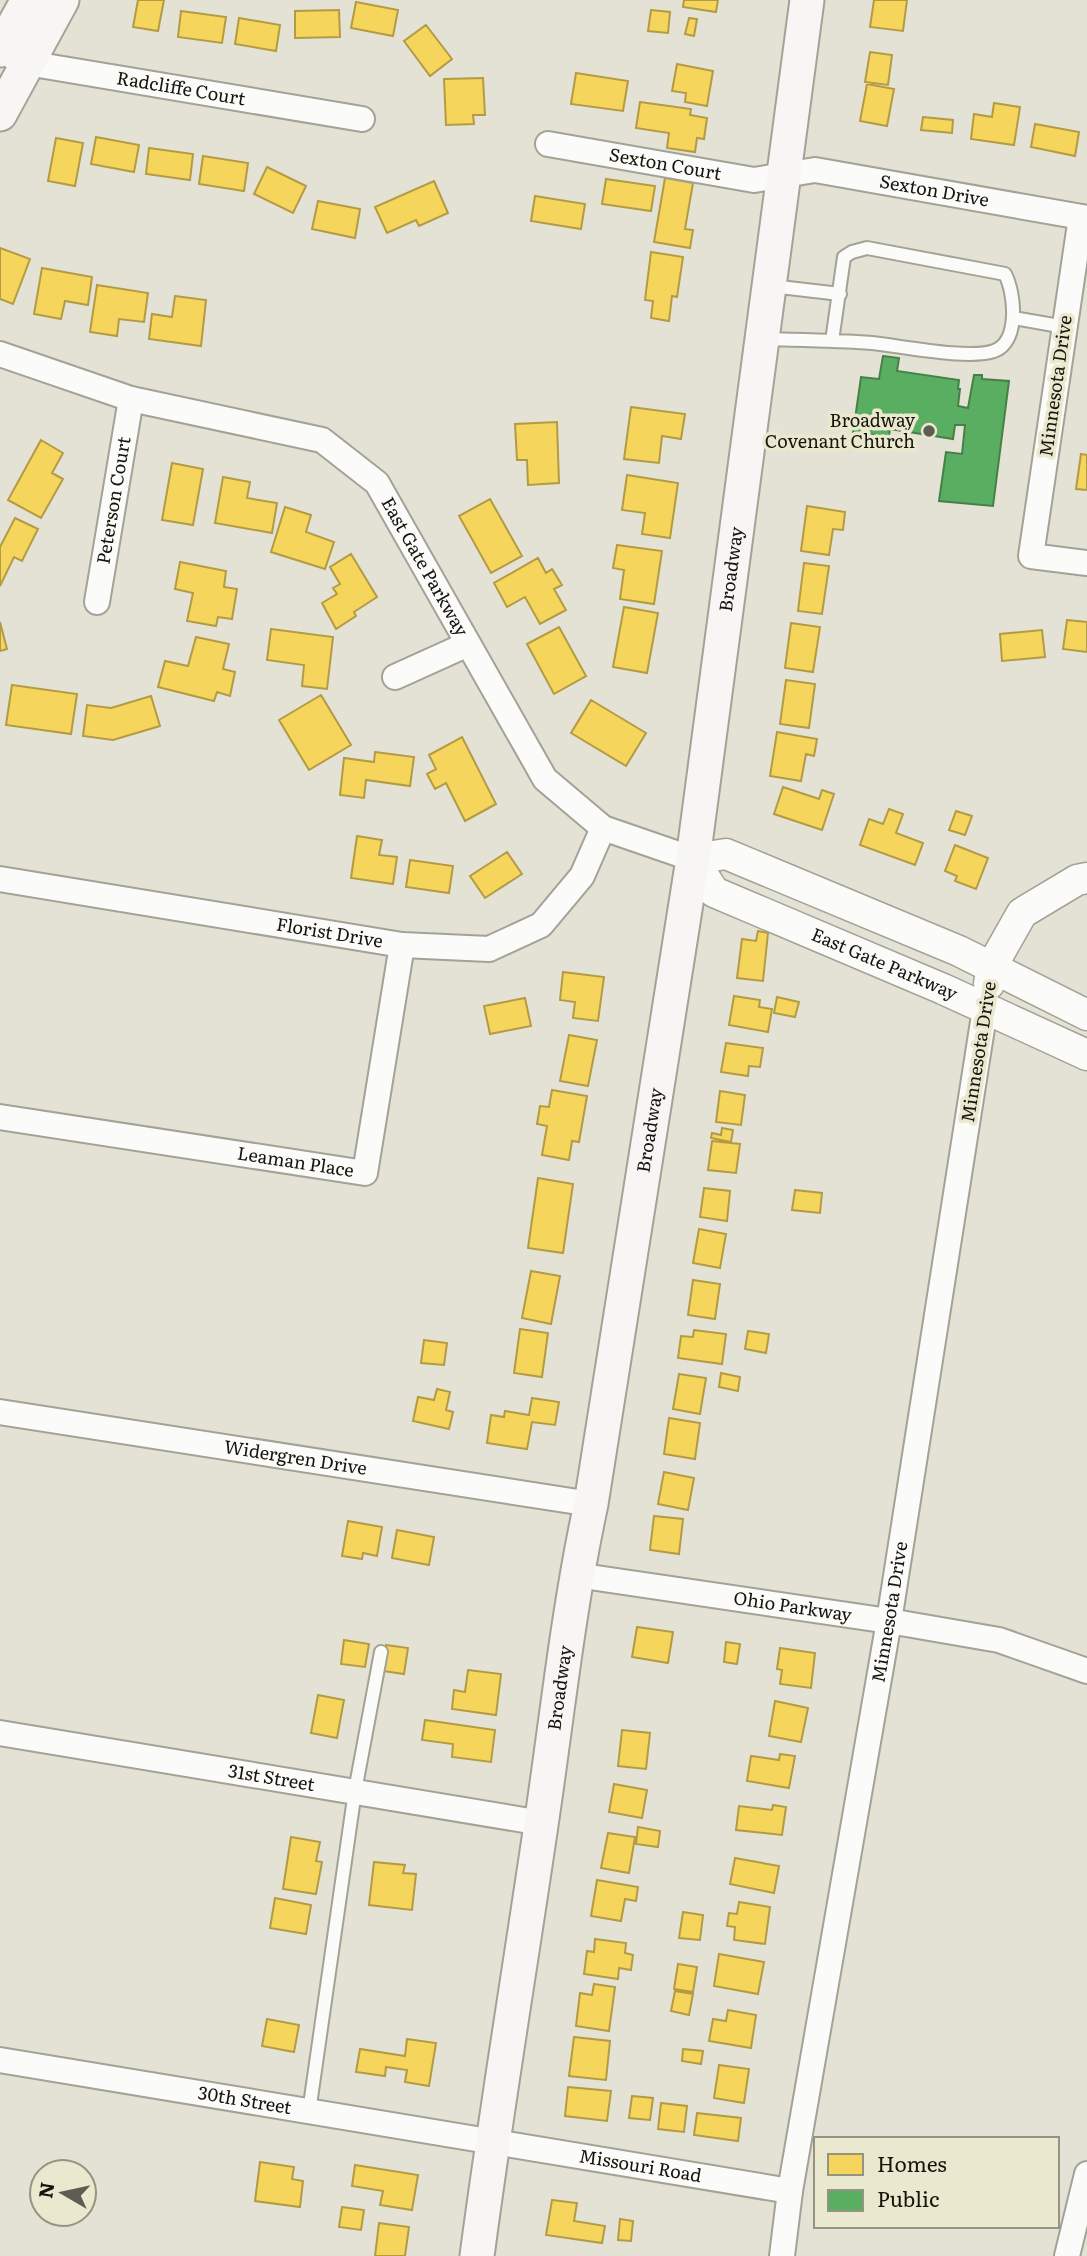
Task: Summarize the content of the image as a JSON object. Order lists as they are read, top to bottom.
{
  "streets": {
    "main road": ["Broadway"],
    "street": [
      "Radcliffe Court",
      "Sexton Court",
      "Sexton Drive",
      "Minnesota Drive",
      "Peterson Court",
      "East Gate Parkway",
      "Florist Drive",
      "Leaman Place",
      "Widergren Drive",
      "Ohio Parkway",
      "31st Street",
      "30th Street",
      "Missouri Road"
    ]
  },
  "crossings": [
    ["Sexton Court", "Sexton Drive"],
    ["Sexton Court", "Broadway"],
    ["Sexton Drive", "Minnesota Drive"],
    ["Sexton Drive", "Broadway"],
    ["Minnesota Drive", "East Gate Parkway"],
    ["Minnesota Drive", "Ohio Parkway"],
    ["Minnesota Drive", "Missouri Road"],
    ["Peterson Court", "East Gate Parkway"],
    ["East Gate Parkway", "Broadway"],
    ["East Gate Parkway", "Florist Drive"],
    ["Broadway", "Widergren Drive"],
    ["Broadway", "Ohio Parkway"],
    ["Broadway", "31st Street"],
    ["Broadway", "30th Street"],
    ["Broadway", "Missouri Road"],
    ["Florist Drive", "Leaman Place"],
    ["30th Street", "Missouri Road"]
  ],
  "places": ["Broadway Covenant Church"],
  "legend": ["Homes", "Public"],
  "north": "left"
}
